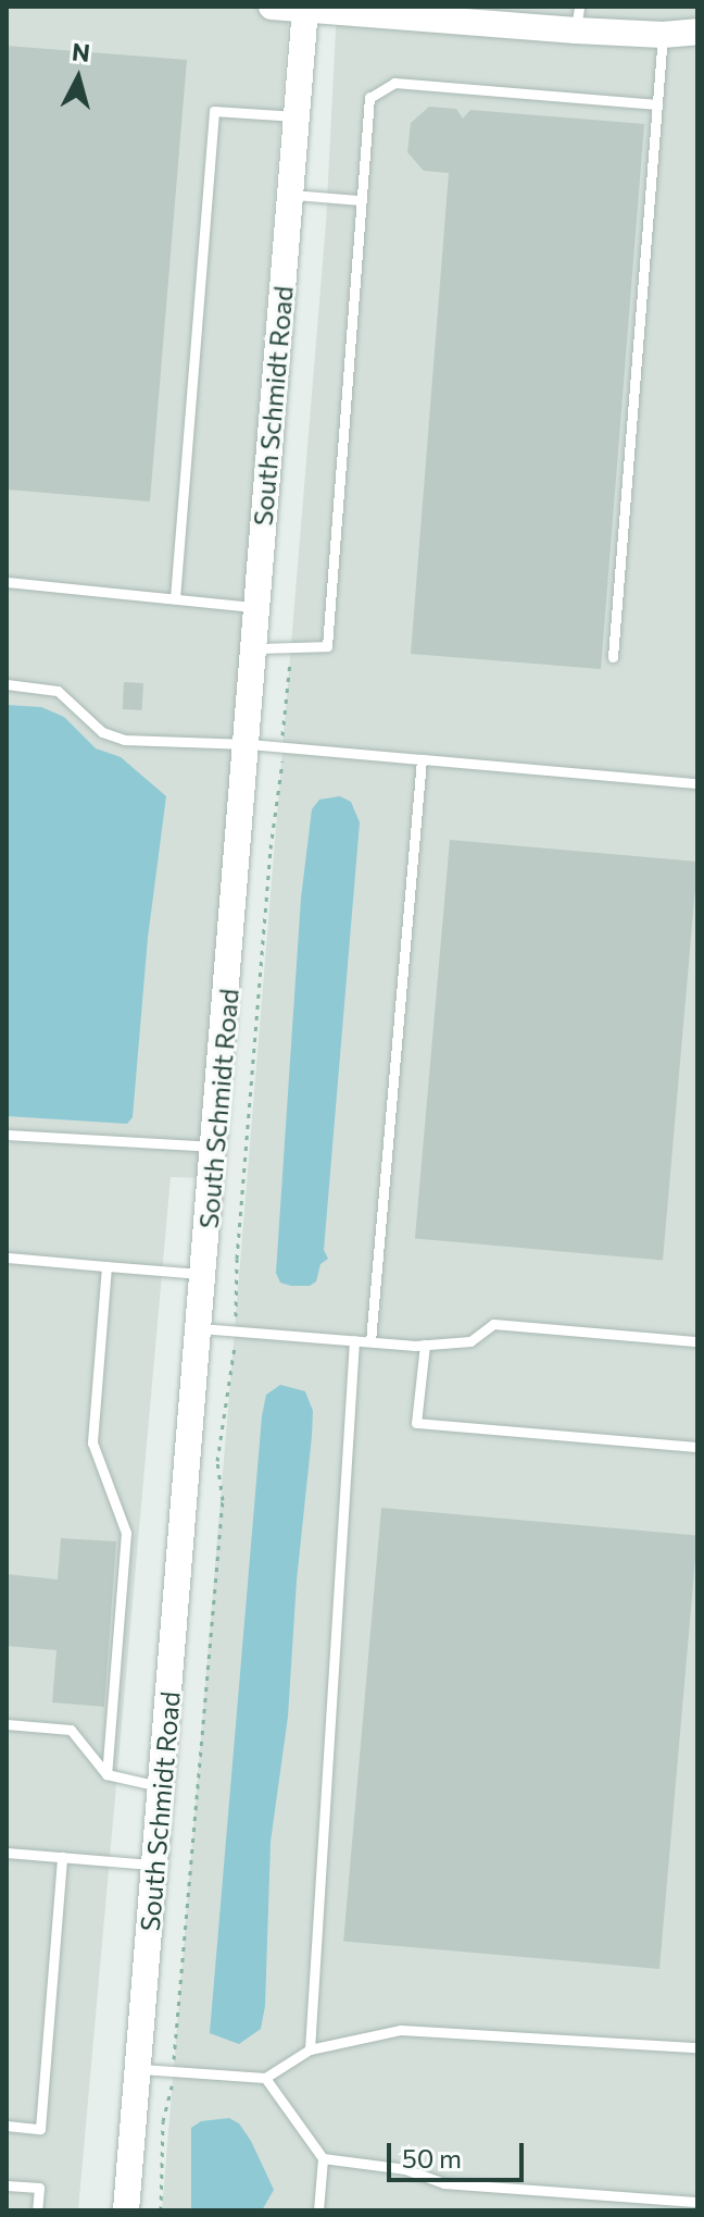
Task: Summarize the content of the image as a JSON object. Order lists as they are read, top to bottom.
{
  "streets": {
    "street": ["South Schmidt Road"]
  },
  "scale_bar": "50 m",
  "north": "top"
}
